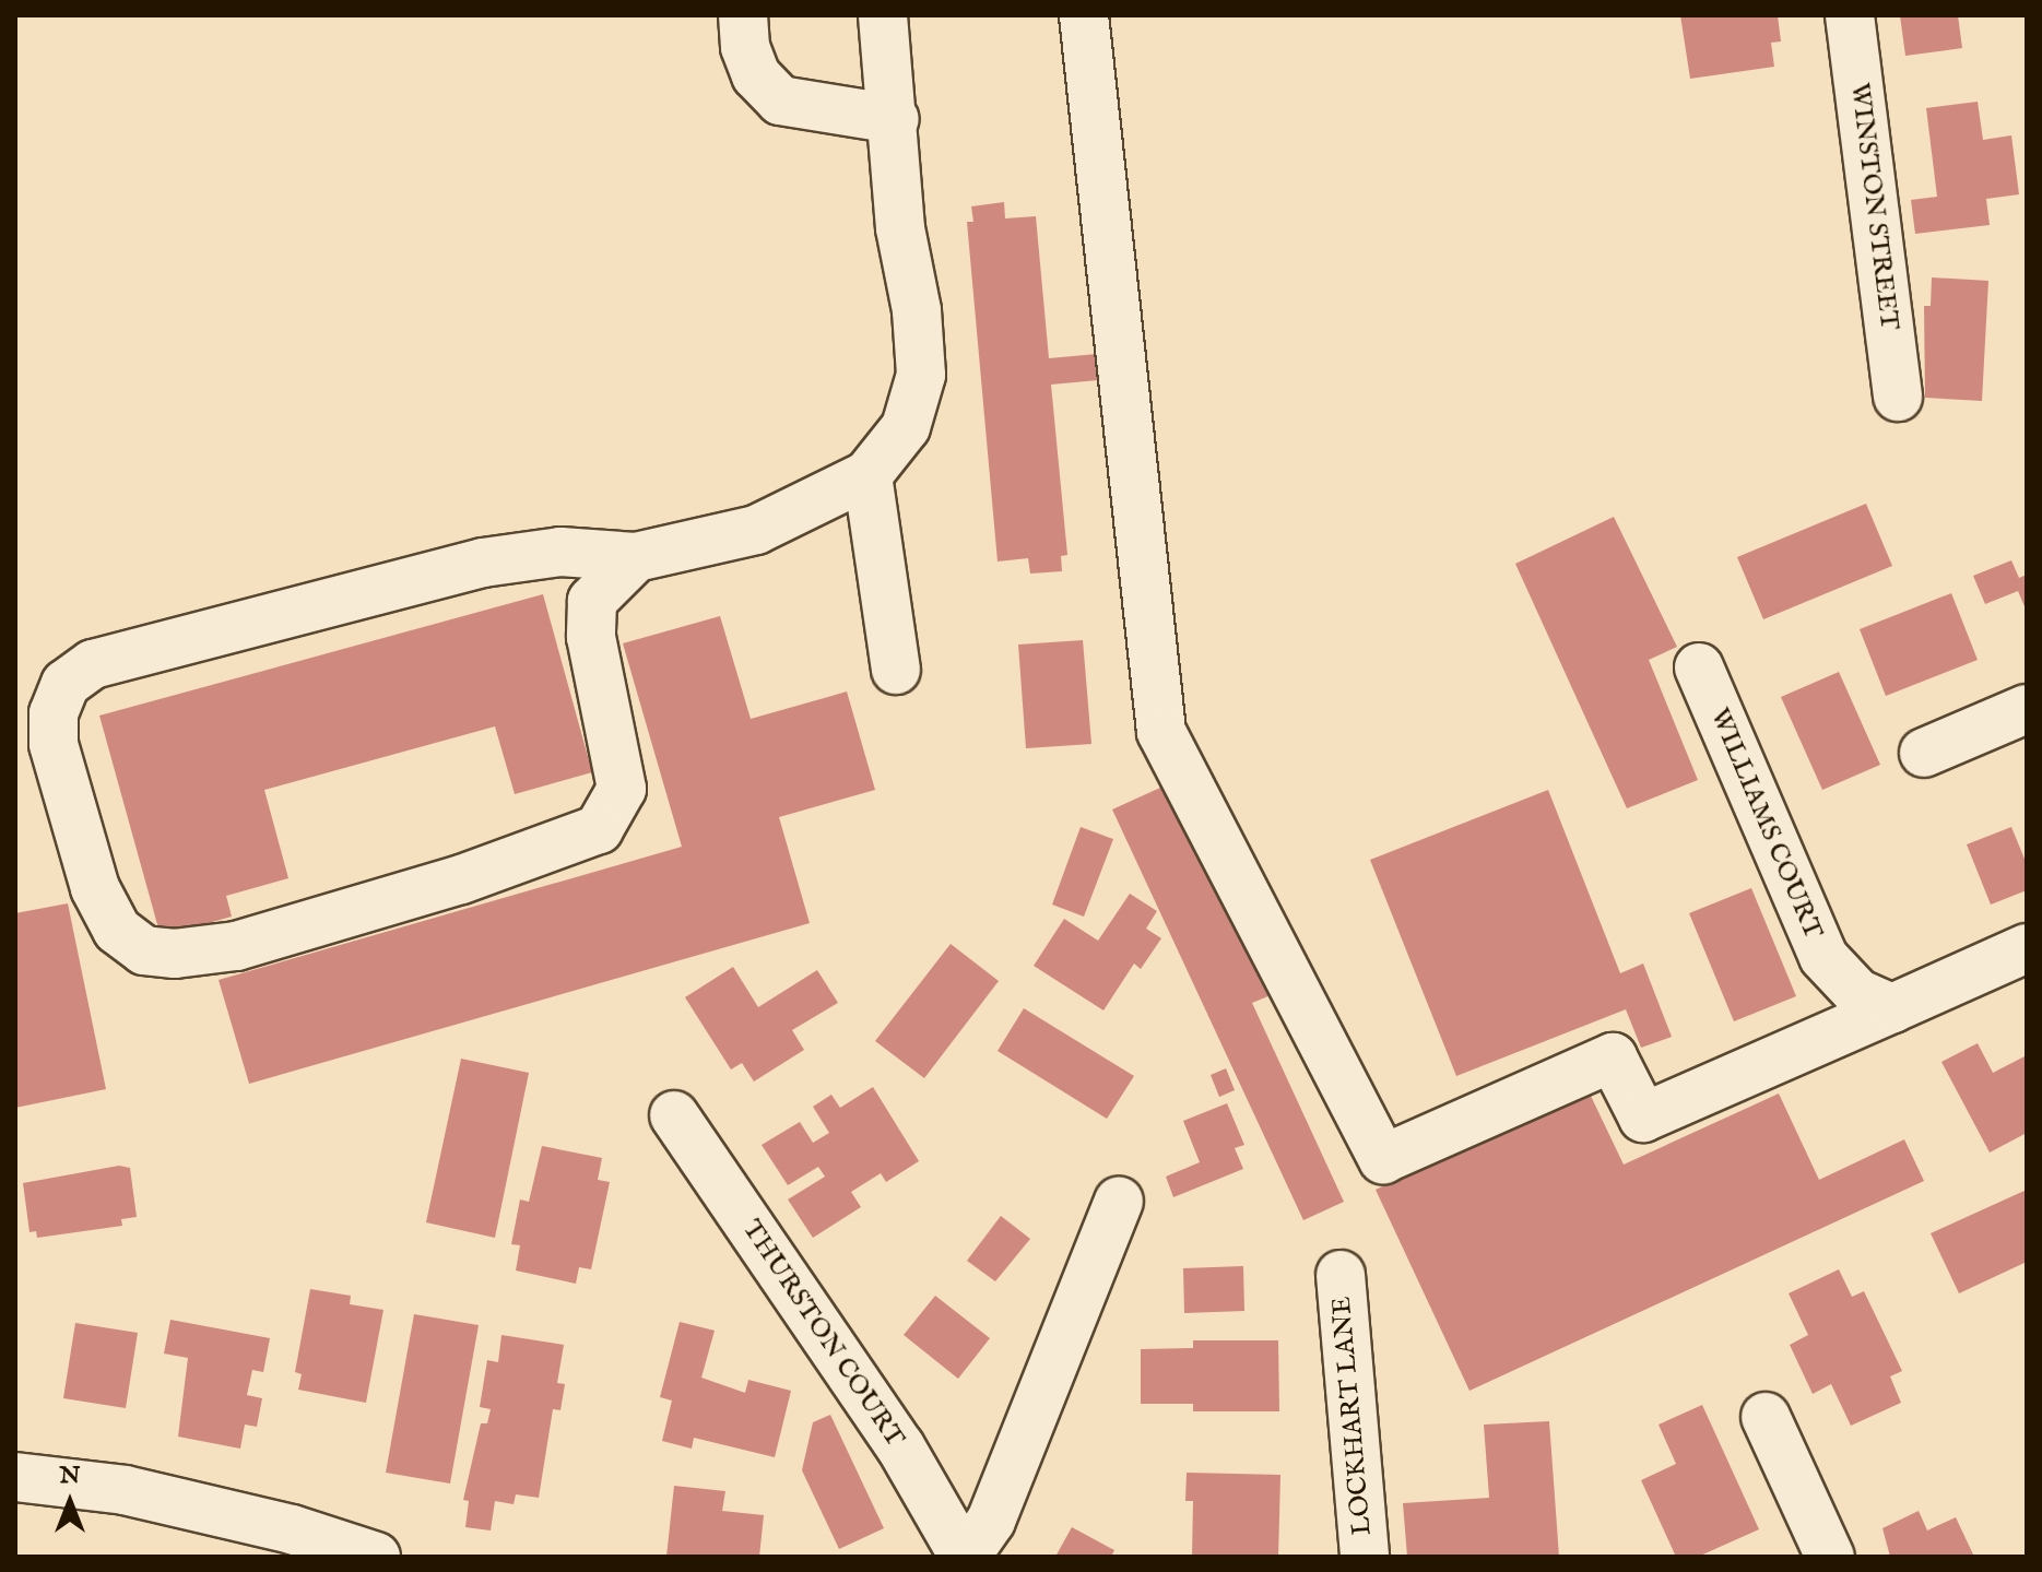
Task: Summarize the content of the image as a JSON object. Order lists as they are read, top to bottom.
{
  "streets": {
    "street": [
      "WINSTON STREET",
      "WILLIAMS COURT",
      "THURSTON COURT",
      "LOCKHART LANE"
    ]
  },
  "north": "top"
}
